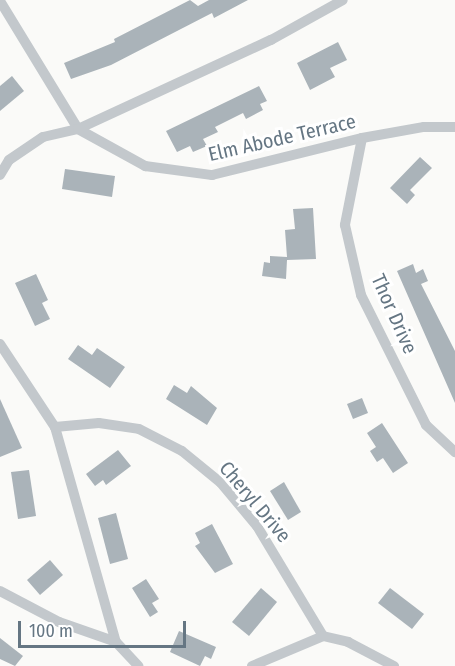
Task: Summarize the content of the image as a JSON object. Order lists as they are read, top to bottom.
{
  "streets": {
    "street": ["Elm Abode Terrace", "Thor Drive", "Cheryl Drive"]
  },
  "crossings": [
    ["Elm Abode Terrace", "Thor Drive"]
  ],
  "scale_bar": "100 m"
}
